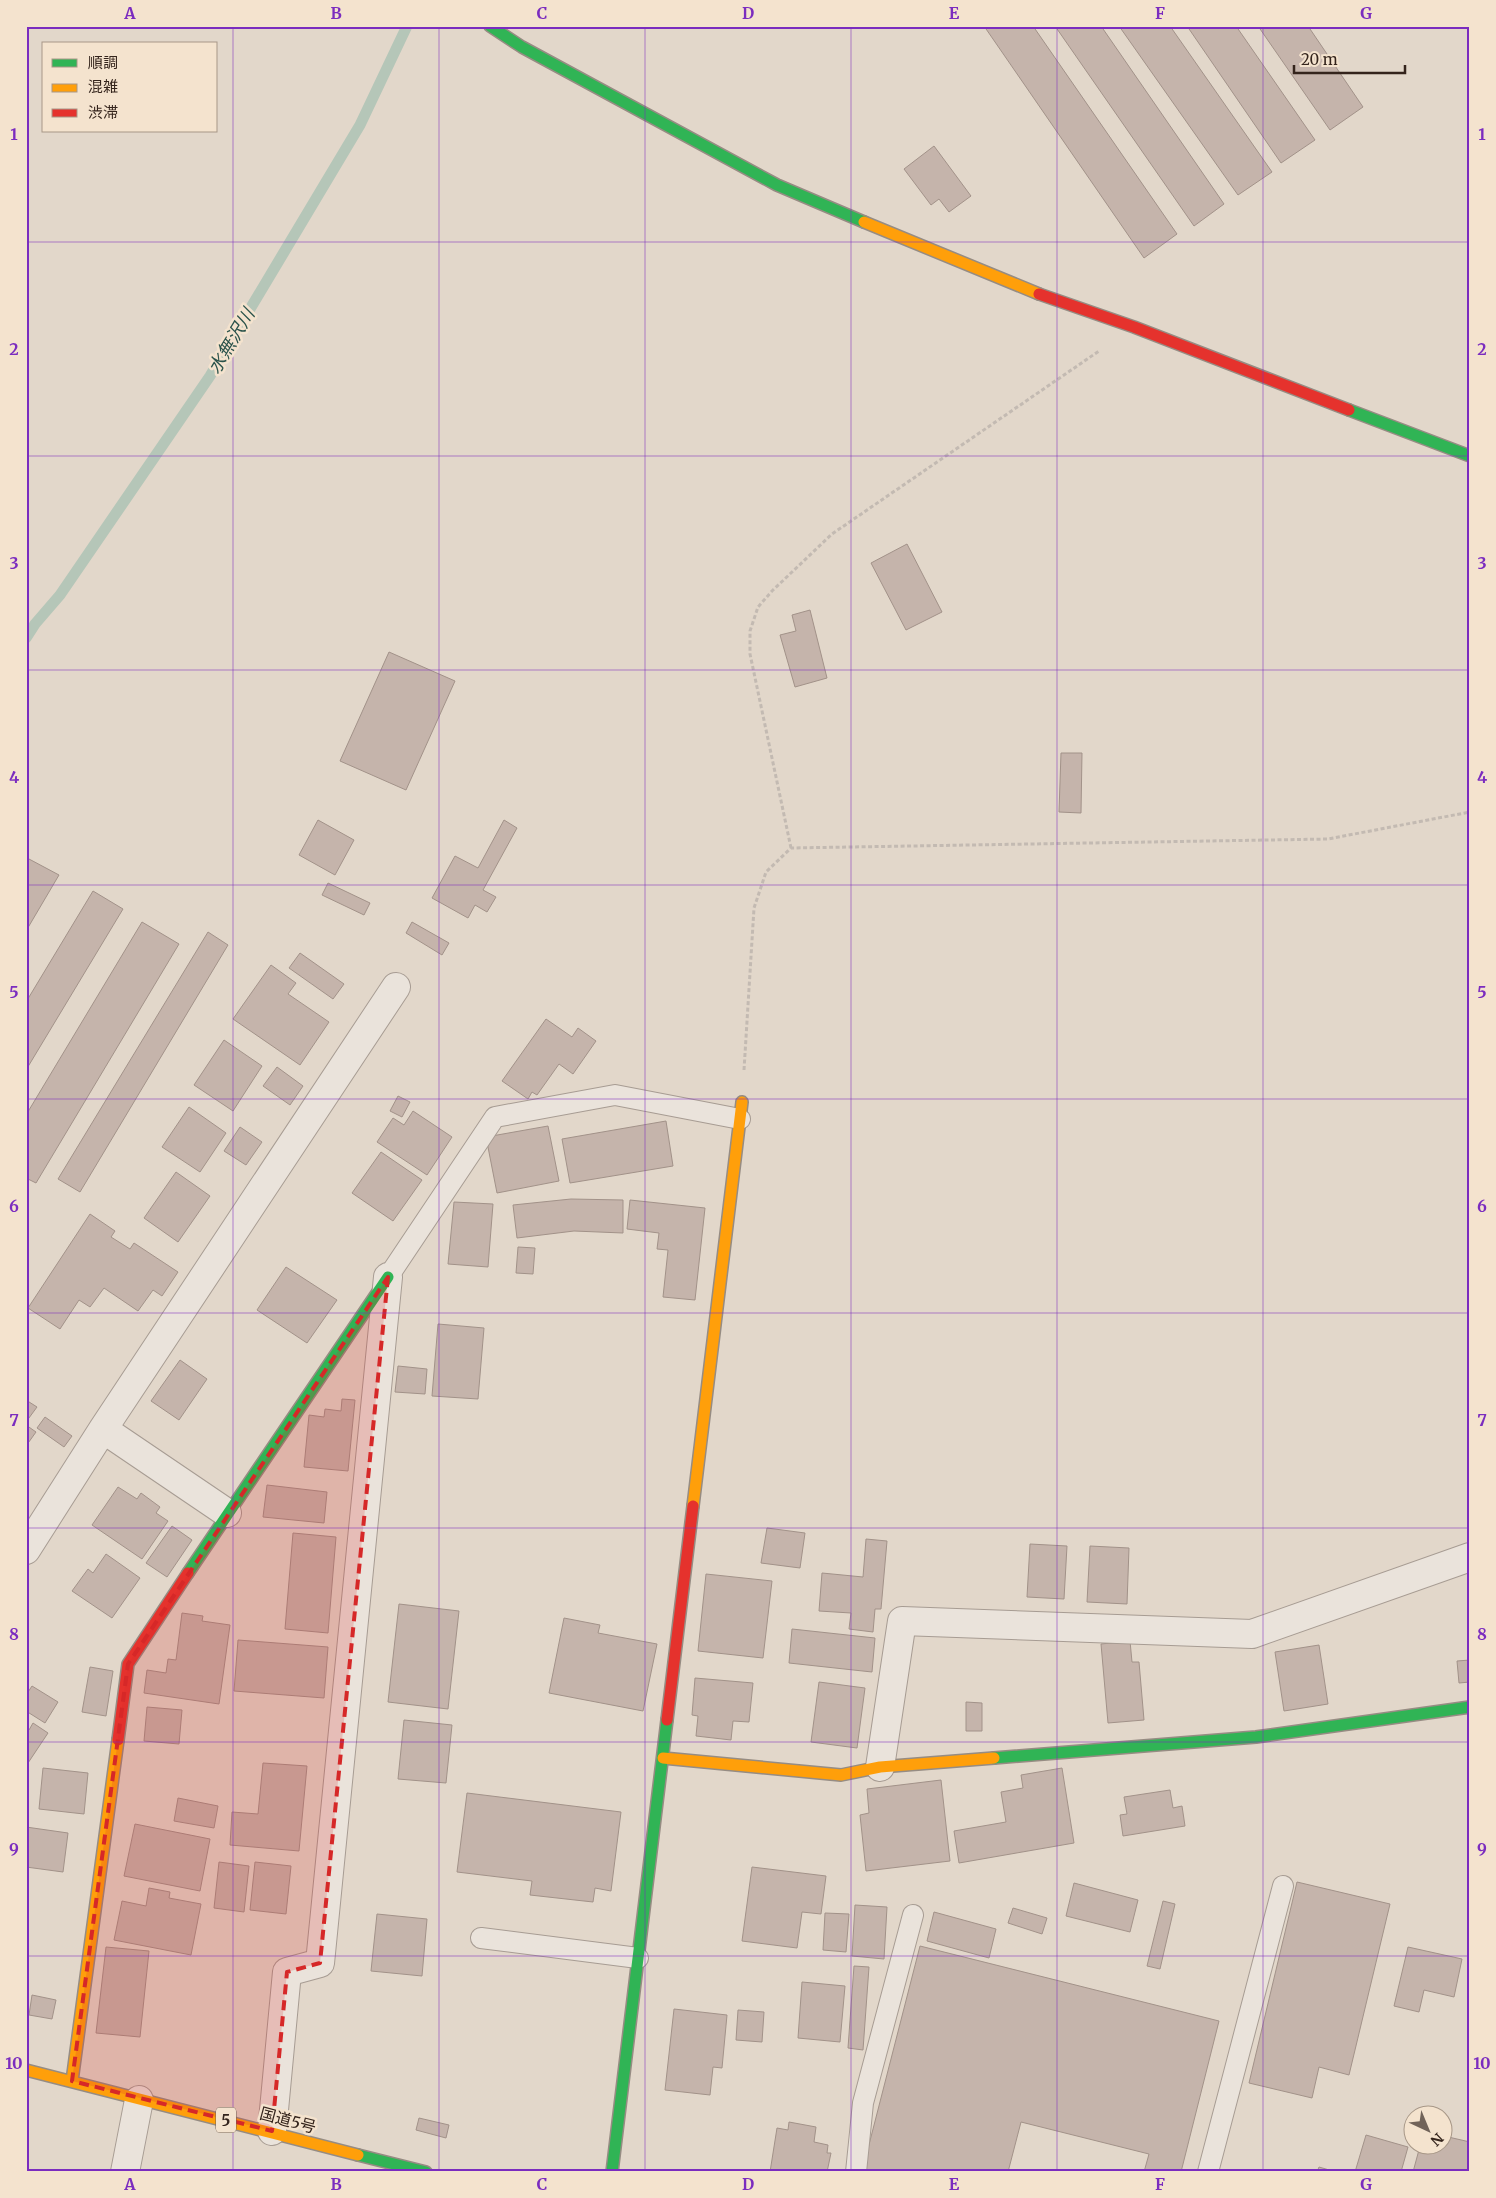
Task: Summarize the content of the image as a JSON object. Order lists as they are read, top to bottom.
{
  "streets": {
    "main road": ["5", "国道5号"]
  },
  "water": ["水無沢川"],
  "legend": ["順調", "混雑", "渋滞"],
  "scale_bar": "20 m",
  "north": "bottom right",
  "grid": {
    "columns": [
      "A",
      "B",
      "C",
      "D",
      "E",
      "F",
      "G"
    ],
    "rows": [
      "1",
      "2",
      "3",
      "4",
      "5",
      "6",
      "7",
      "8",
      "9",
      "10"
    ]
  }
}
